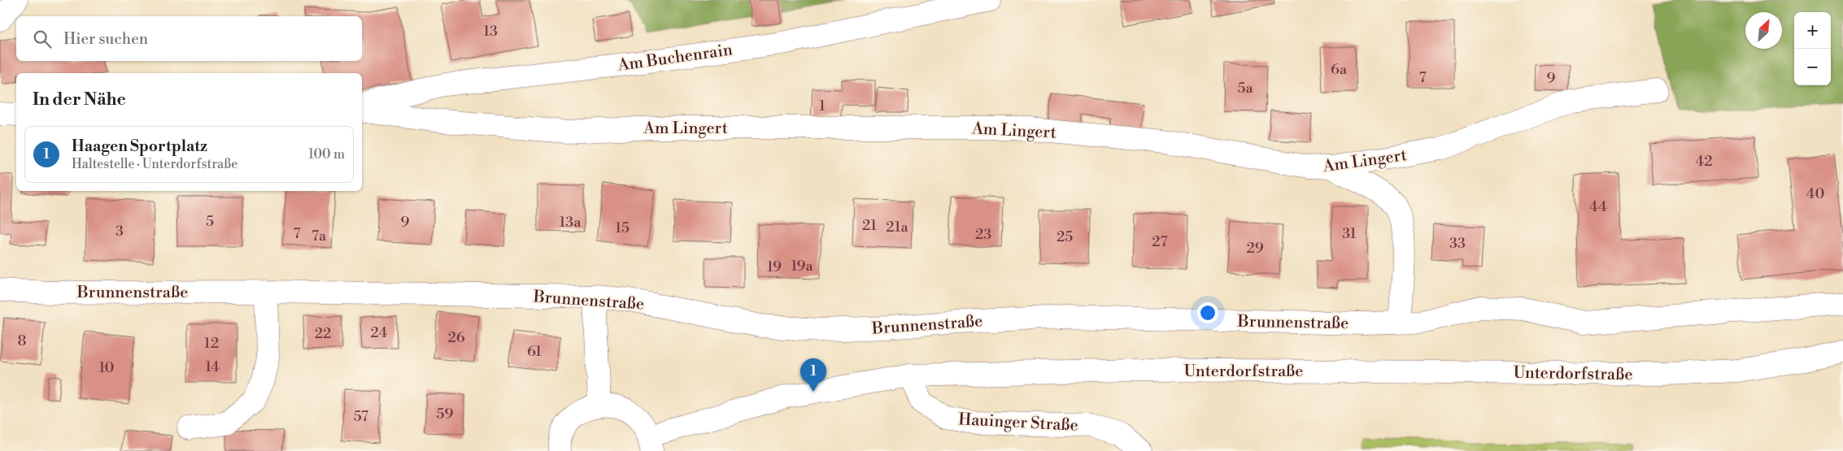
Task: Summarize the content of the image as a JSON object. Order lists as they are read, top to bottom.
{
  "streets": {
    "street": [
      "Am Buchenrain",
      "Am Lingert",
      "Brunnenstraße",
      "Unterdorfstraße",
      "Hauinger Straße"
    ]
  },
  "crossings": [
    ["Unterdorfstraße", "Hauinger Straße"]
  ],
  "house_numbers": [
    "13",
    "6a",
    "7",
    "9",
    "5a",
    "1",
    "42",
    "40",
    "44",
    "5",
    "9",
    "13a",
    "21",
    "21a",
    "15",
    "3",
    "7",
    "31",
    "23",
    "7a",
    "25",
    "27",
    "33",
    "29",
    "19a",
    "19",
    "24",
    "22",
    "26",
    "8",
    "12",
    "61",
    "14",
    "10",
    "59",
    "57"
  ],
  "north": "top right",
  "page": {
    "map_buttons": ["+", "−"],
    "search": "Hier suchen",
    "heading": "In der Nähe",
    "list": [
      {
        "mark": "1",
        "name": "Haagen Sportplatz",
        "note": "Haltestelle · Unterdorfstraße",
        "value": "100 m"
      }
    ],
    "pins": "1"
  }
}
